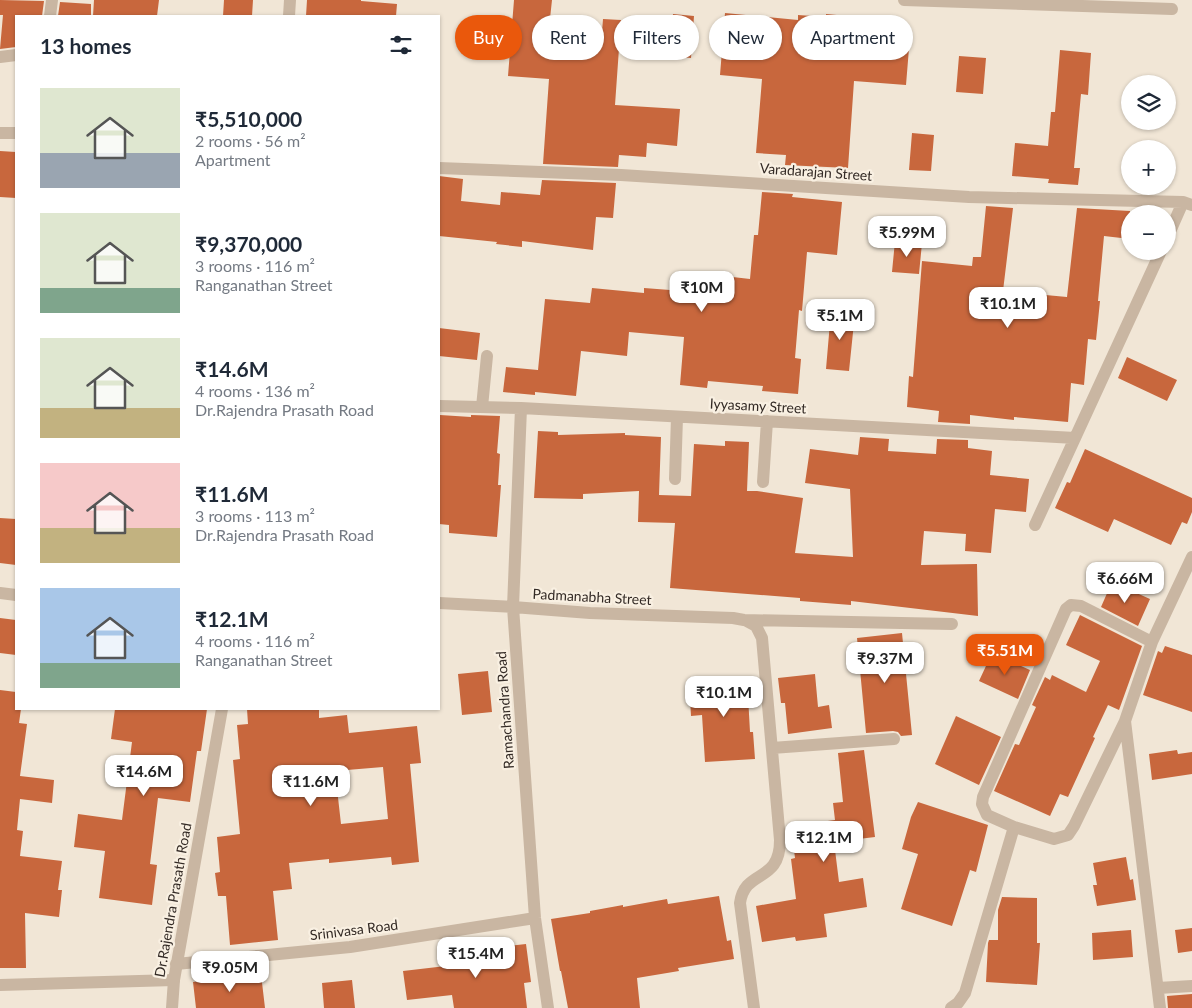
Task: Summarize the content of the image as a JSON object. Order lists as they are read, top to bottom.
{
  "streets": {
    "street": [
      "Varadarajan Street",
      "Iyyasamy Street",
      "Padmanabha Street",
      "Ramachandra Road",
      "Dr.Rajendra Prasath Road",
      "Srinivasa Road"
    ]
  },
  "crossings": [
    ["Iyyasamy Street", "Ramachandra Road"],
    ["Padmanabha Street", "Ramachandra Road"],
    ["Ramachandra Road", "Srinivasa Road"],
    ["Dr.Rajendra Prasath Road", "Srinivasa Road"]
  ],
  "page": {
    "chip": [
      "Buy",
      "Rent",
      "Filters",
      "New",
      "Apartment"
    ],
    "heading": "13 homes",
    "map_buttons": ["+", "−"],
    "list": [
      {
        "name": "₹5,510,000",
        "note": "2 rooms · 56 m² · Apartment"
      },
      {
        "name": "₹9,370,000",
        "note": "3 rooms · 116 m² · Ranganathan Street"
      },
      {
        "name": "₹14.6M",
        "note": "4 rooms · 136 m² · Dr.Rajendra Prasath Road"
      },
      {
        "name": "₹11.6M",
        "note": "3 rooms · 113 m² · Dr.Rajendra Prasath Road"
      },
      {
        "name": "₹12.1M",
        "note": "4 rooms · 116 m² · Ranganathan Street"
      }
    ],
    "price": [
      "₹5.99M",
      "₹10M",
      "₹10.1M",
      "₹5.1M",
      "₹6.66M",
      "₹5.51M",
      "₹9.37M",
      "₹10.1M",
      "₹14.6M",
      "₹11.6M",
      "₹12.1M",
      "₹15.4M",
      "₹9.05M"
    ]
  }
}
